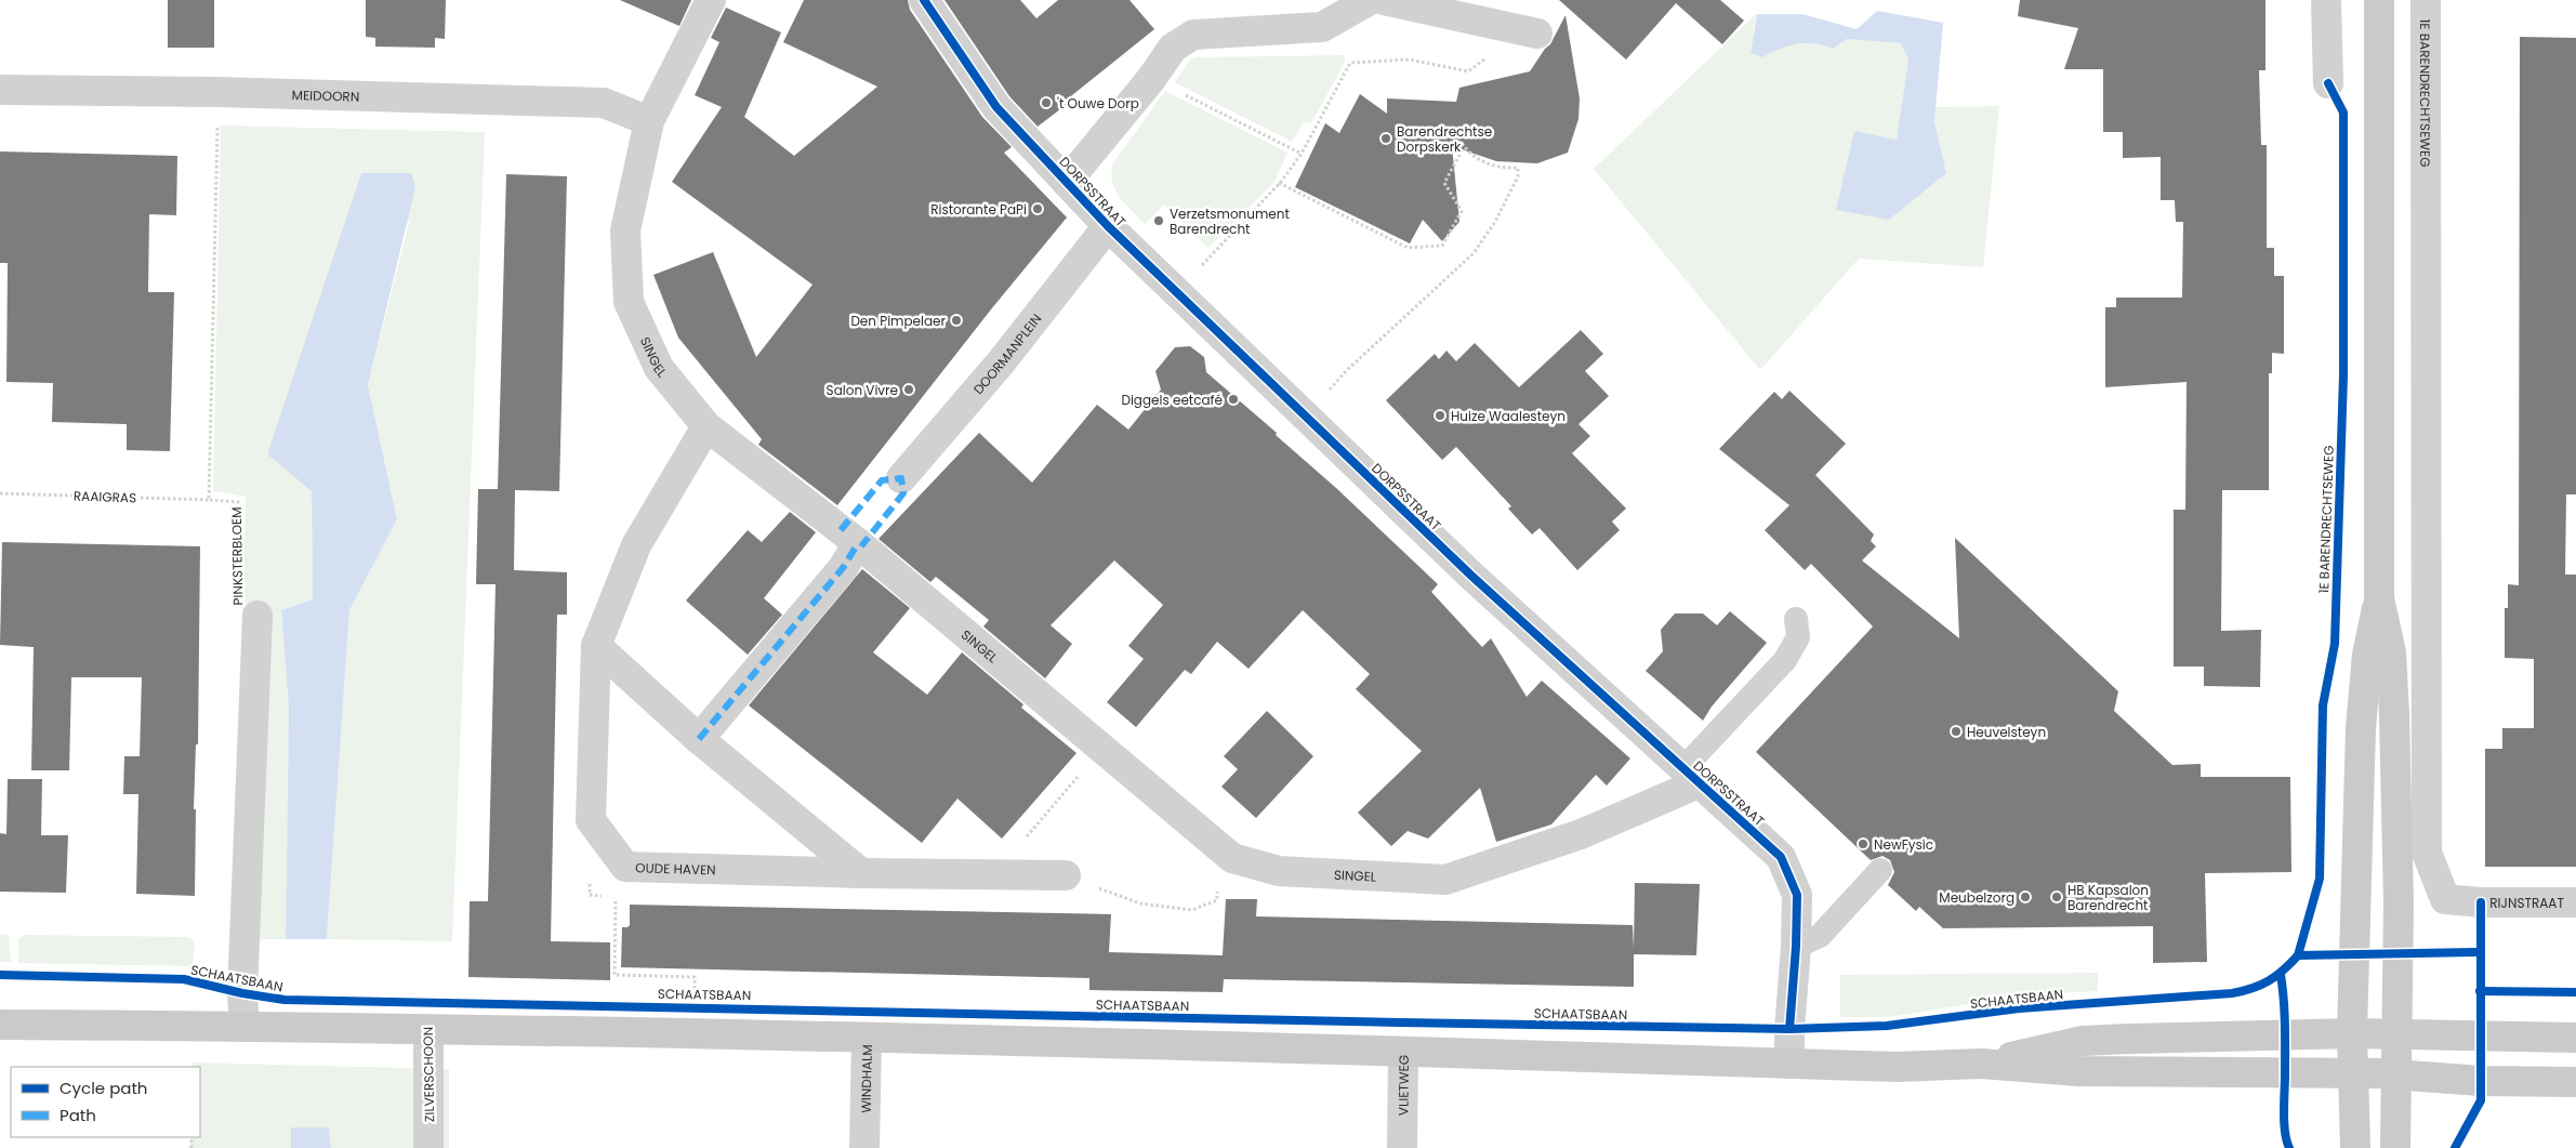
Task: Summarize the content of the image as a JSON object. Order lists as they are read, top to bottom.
{
  "streets": {
    "street": [
      "1E BARENDRECHTSEWEG",
      "MEIDOORN",
      "DORPSSTRAAT",
      "DOORMANPLEIN",
      "SINGEL",
      "PINKSTERBLOEM",
      "OUDE HAVEN",
      "RIJNSTRAAT",
      "ZILVERSCHOON",
      "WINDHALM",
      "VLIETWEG"
    ],
    "path": ["RAAIGRAS"],
    "cycle path": ["SCHAATSBAAN"]
  },
  "crossings": [
    ["1E BARENDRECHTSEWEG", "RIJNSTRAAT"],
    ["MEIDOORN", "SINGEL"],
    ["MEIDOORN", "PINKSTERBLOEM"],
    ["DORPSSTRAAT", "DOORMANPLEIN"],
    ["DORPSSTRAAT", "SINGEL"],
    ["SINGEL", "OUDE HAVEN"],
    ["RAAIGRAS", "PINKSTERBLOEM"]
  ],
  "places": [
    "'t Ouwe Dorp",
    "Barendrechtse Dorpskerk",
    "Ristorante PaPi",
    "Verzetsmonument Barendrecht",
    "Den Pimpelaer",
    "Salon Vivre",
    "Diggels eetcafé",
    "Huize Waalesteyn",
    "Heuvelsteyn",
    "NewFysic",
    "Meubelzorg",
    "HB Kapsalon Barendrecht"
  ],
  "legend": ["Cycle path", "Path"]
}
